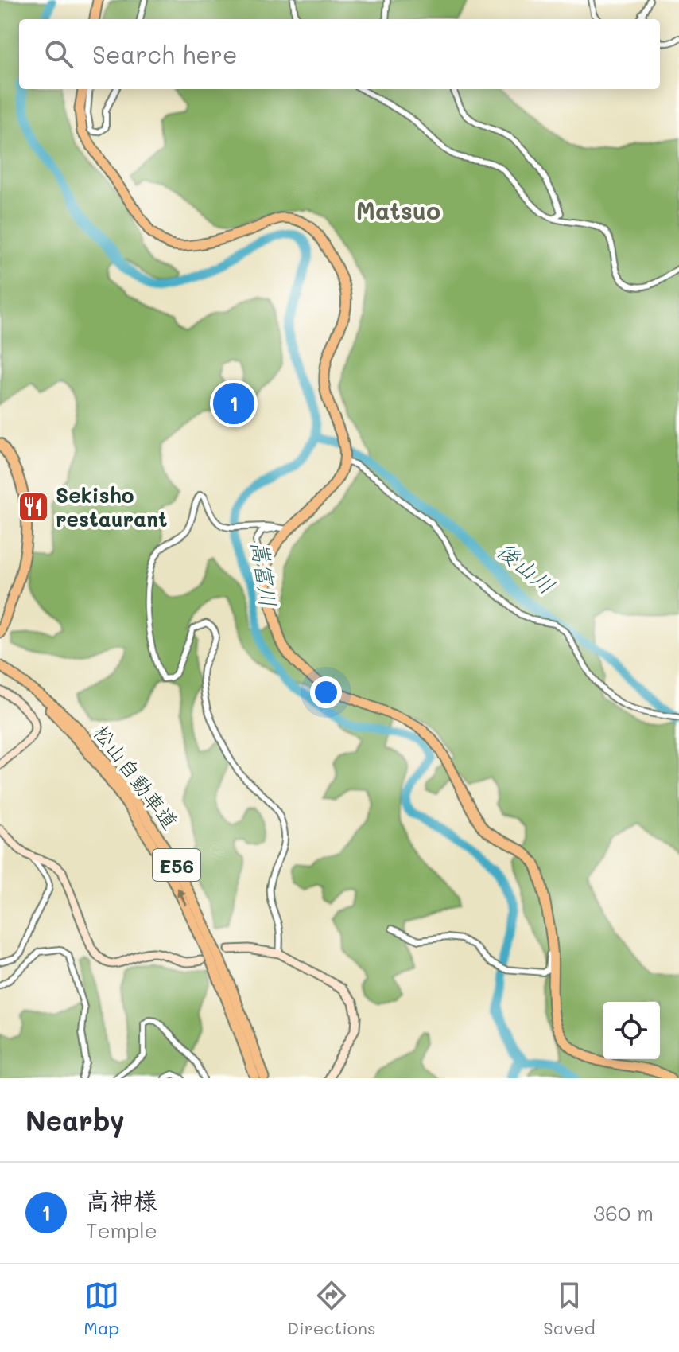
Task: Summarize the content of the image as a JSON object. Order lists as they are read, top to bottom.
{
  "streets": {
    "highway": ["松山自動車道", "E56"]
  },
  "districts": ["Matsuo"],
  "water": ["後山川", "嵩富川"],
  "places": {
    "restaurant": ["Sekisho restaurant"]
  },
  "page": {
    "search": "Search here",
    "pins": "1",
    "heading": "Nearby",
    "list": [
      {
        "mark": "1",
        "name": "高神様",
        "note": "Temple",
        "value": "360 m"
      }
    ],
    "nav": ["Map", "Directions", "Saved"]
  }
}
